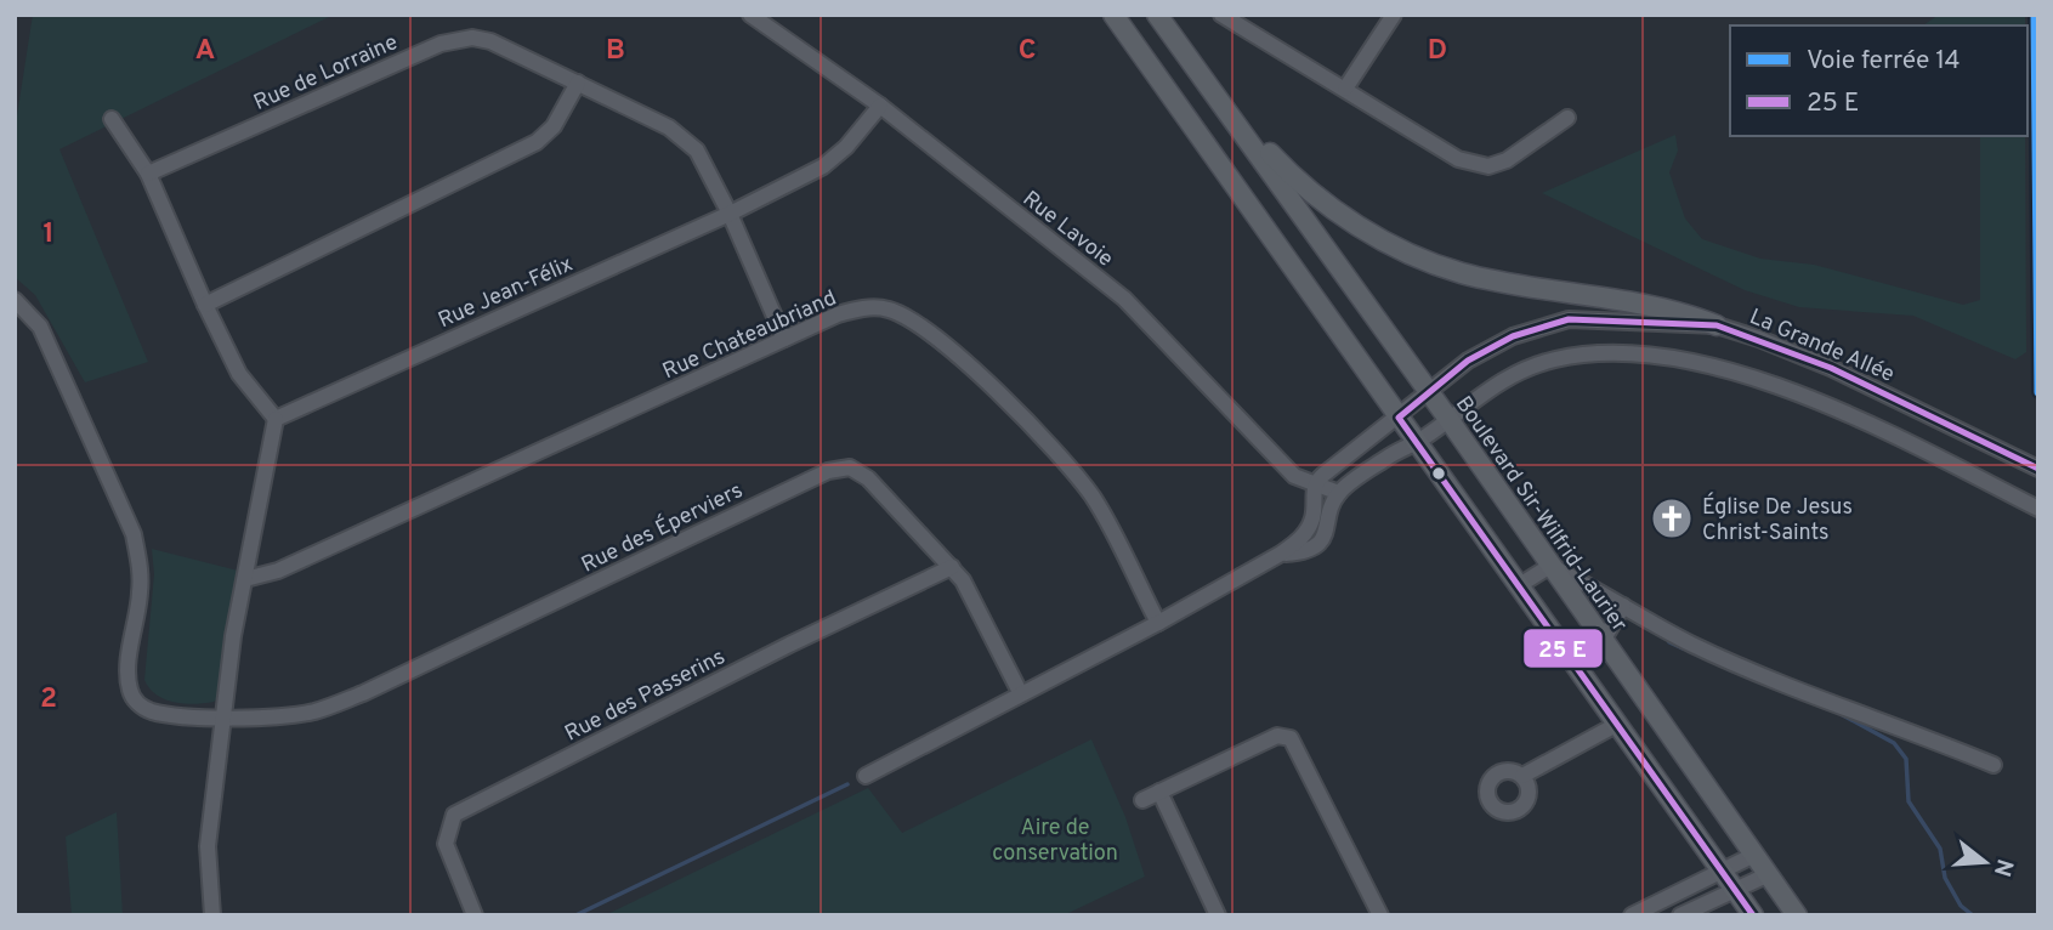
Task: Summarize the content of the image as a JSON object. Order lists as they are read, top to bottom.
{
  "streets": {
    "main road": ["Boulevard Sir-Wilfrid-Laurier"],
    "street": [
      "Rue de Lorraine",
      "Rue Lavoie",
      "Rue Jean-Félix",
      "Rue Chateaubriand",
      "La Grande Allée",
      "Rue des Éperviers",
      "Rue des Passerins"
    ]
  },
  "crossings": [
    ["Rue de Lorraine", "Rue Jean-Félix"],
    ["Rue de Lorraine", "Rue Chateaubriand"],
    ["Rue Lavoie", "Rue Jean-Félix"],
    ["Rue Lavoie", "La Grande Allée"],
    ["La Grande Allée", "Boulevard Sir-Wilfrid-Laurier"],
    ["Rue des Éperviers", "Rue des Passerins"]
  ],
  "parks": ["Aire de conservation"],
  "places": {
    "church": ["Église De Jesus Christ-Saints"]
  },
  "lines": ["rail line 14"],
  "legend": ["Voie ferrée 14", "25 E"],
  "north": "right",
  "grid": {
    "columns": [
      "A",
      "B",
      "C",
      "D"
    ],
    "rows": ["1", "2"]
  }
}
